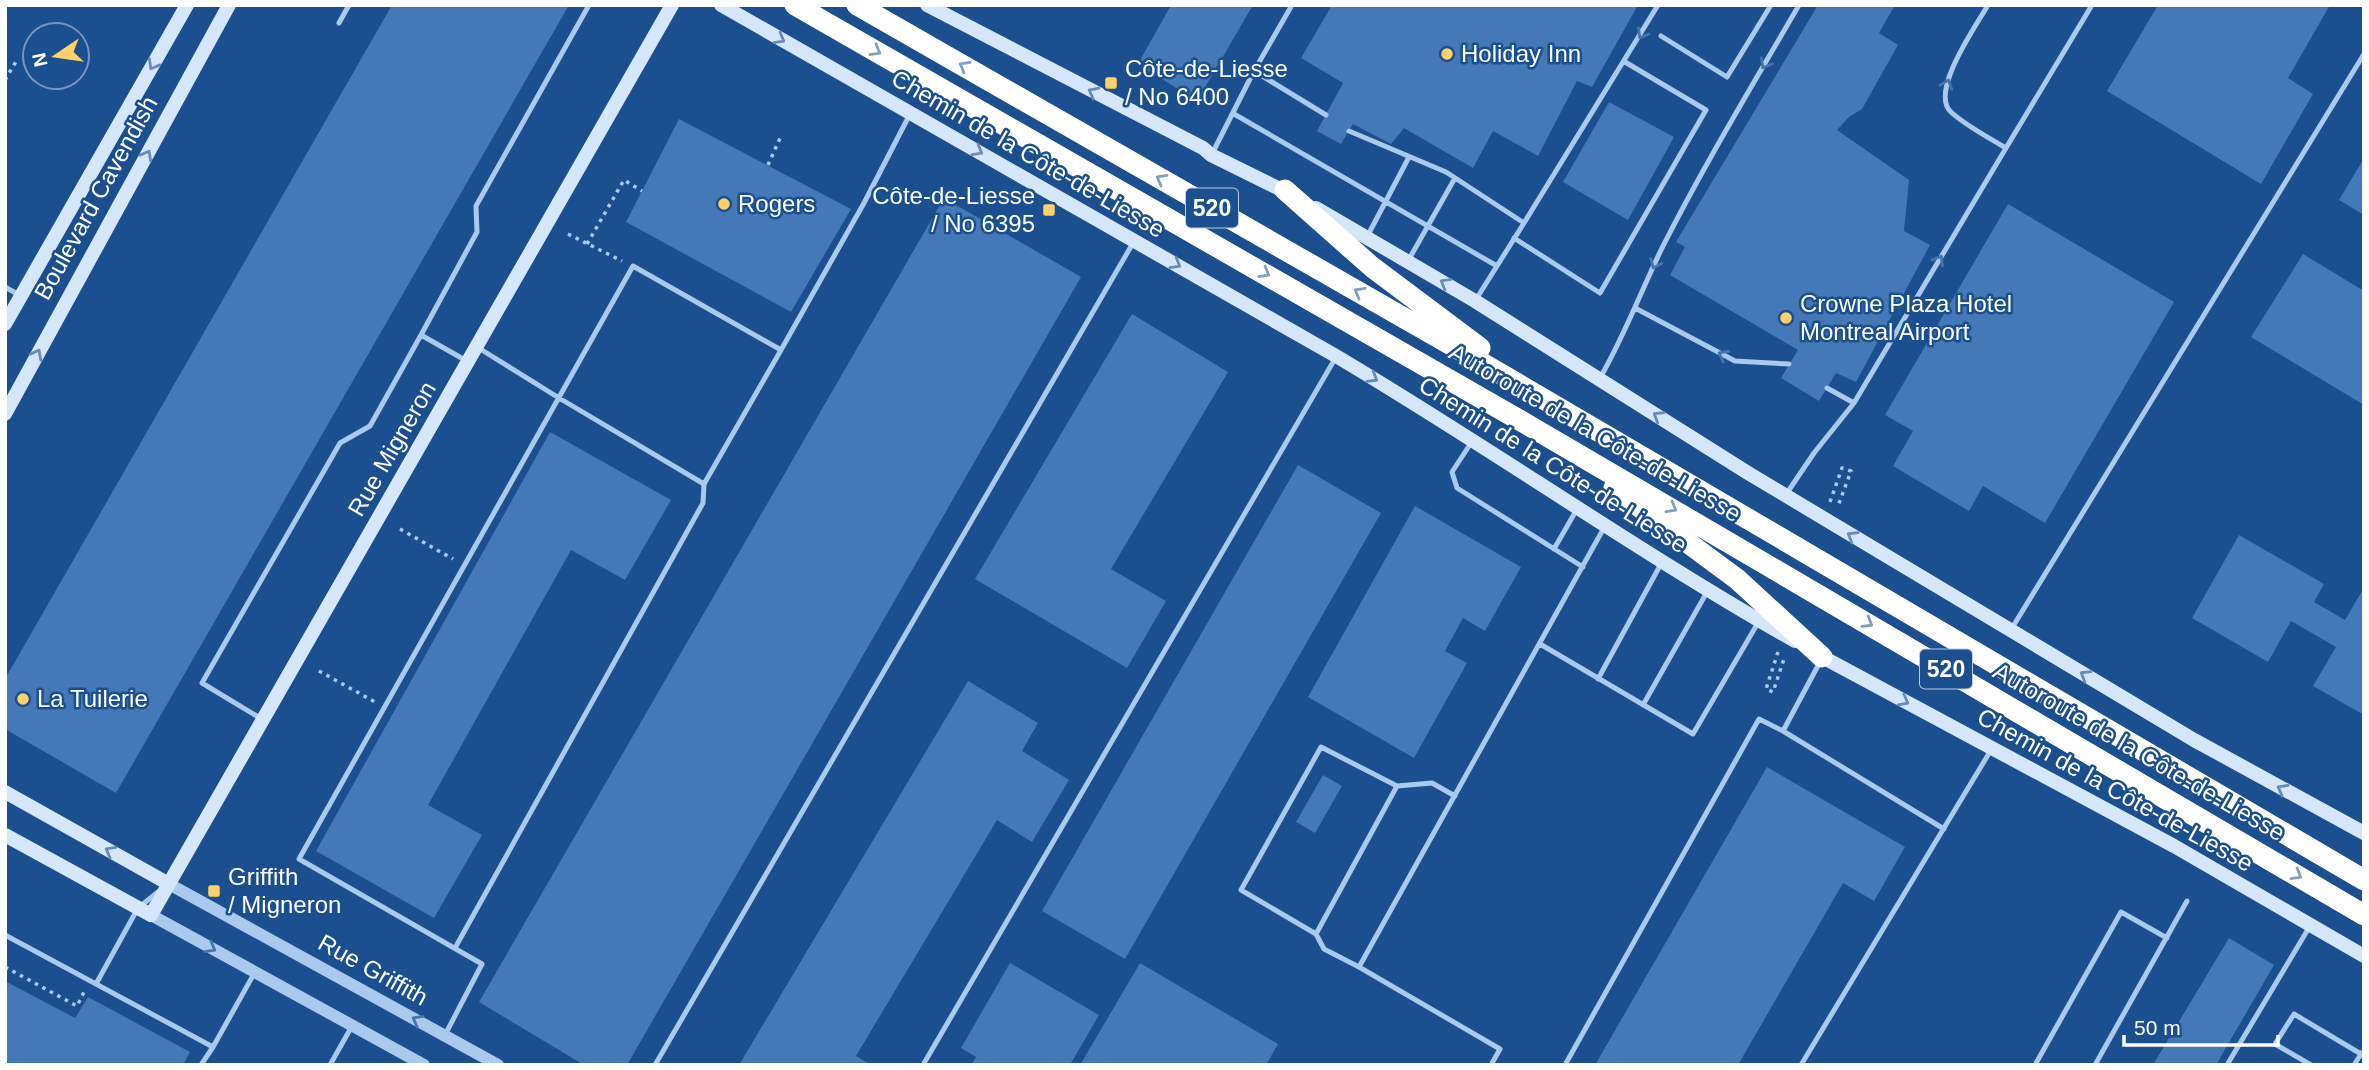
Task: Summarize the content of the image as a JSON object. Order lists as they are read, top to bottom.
{
  "streets": {
    "highway": ["520", "Autoroute de la Côte-de-Liesse"],
    "main road": [
      "Chemin de la Côte-de-Liesse",
      "Boulevard Cavendish",
      "Rue Migneron",
      "Rue Griffith"
    ]
  },
  "crossings": [
    ["Rue Migneron", "Rue Griffith"]
  ],
  "places": {
    "other": [
      "Holiday Inn",
      "Rogers",
      "Crowne Plaza Hotel Montreal Airport",
      "La Tuilerie"
    ],
    "transit": ["Côte-de-Liesse / No 6400", "Côte-de-Liesse / No 6395", "Griffith / Migneron"]
  },
  "scale_bar": "50 m",
  "north": "left"
}
